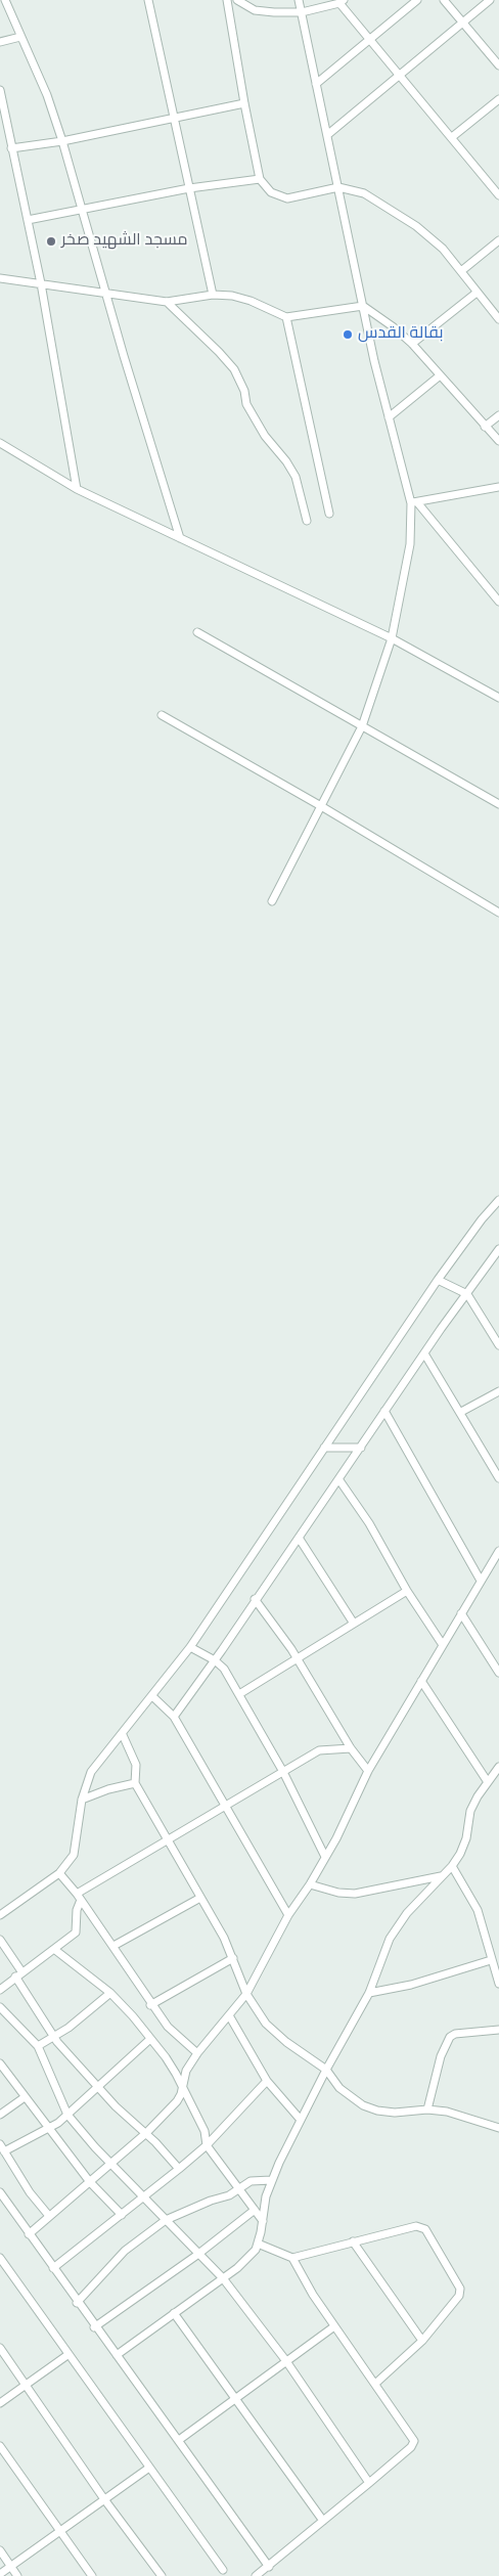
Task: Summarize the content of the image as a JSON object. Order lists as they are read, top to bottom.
{
  "places": ["مسجد الشهيد صخر", "بقالة القدس"]
}
